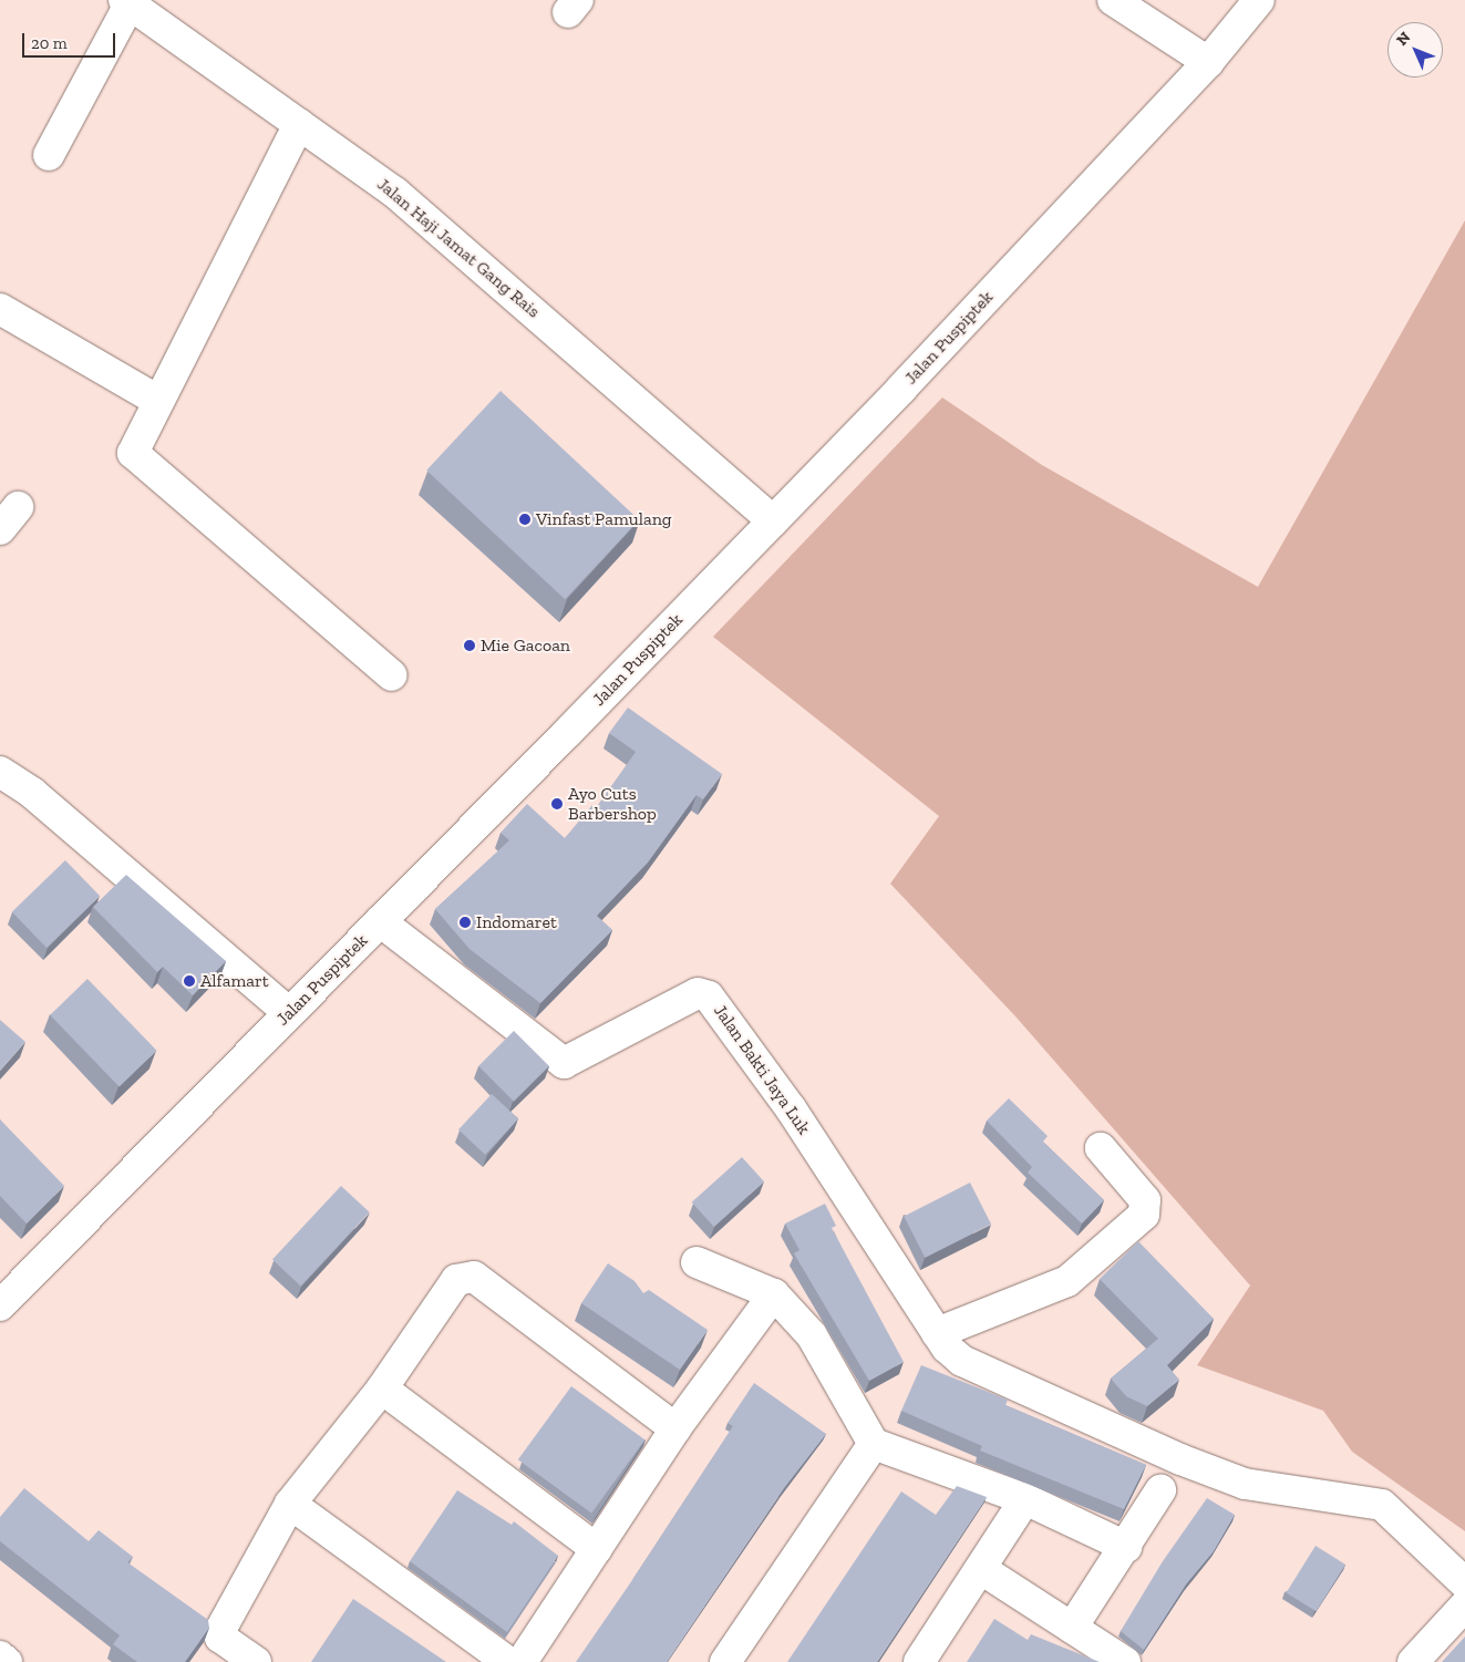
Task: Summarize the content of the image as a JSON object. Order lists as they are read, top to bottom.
{
  "streets": {
    "street": ["Jalan Haji Jamat Gang Rais", "Jalan Puspiptek", "Jalan Bakti Jaya Luk"]
  },
  "crossings": [
    ["Jalan Haji Jamat Gang Rais", "Jalan Puspiptek"],
    ["Jalan Puspiptek", "Jalan Bakti Jaya Luk"]
  ],
  "places": [
    "Vinfast Pamulang",
    "Mie Gacoan",
    "Ayo Cuts Barbershop",
    "Indomaret",
    "Alfamart"
  ],
  "scale_bar": "20 m",
  "north": "top left"
}
